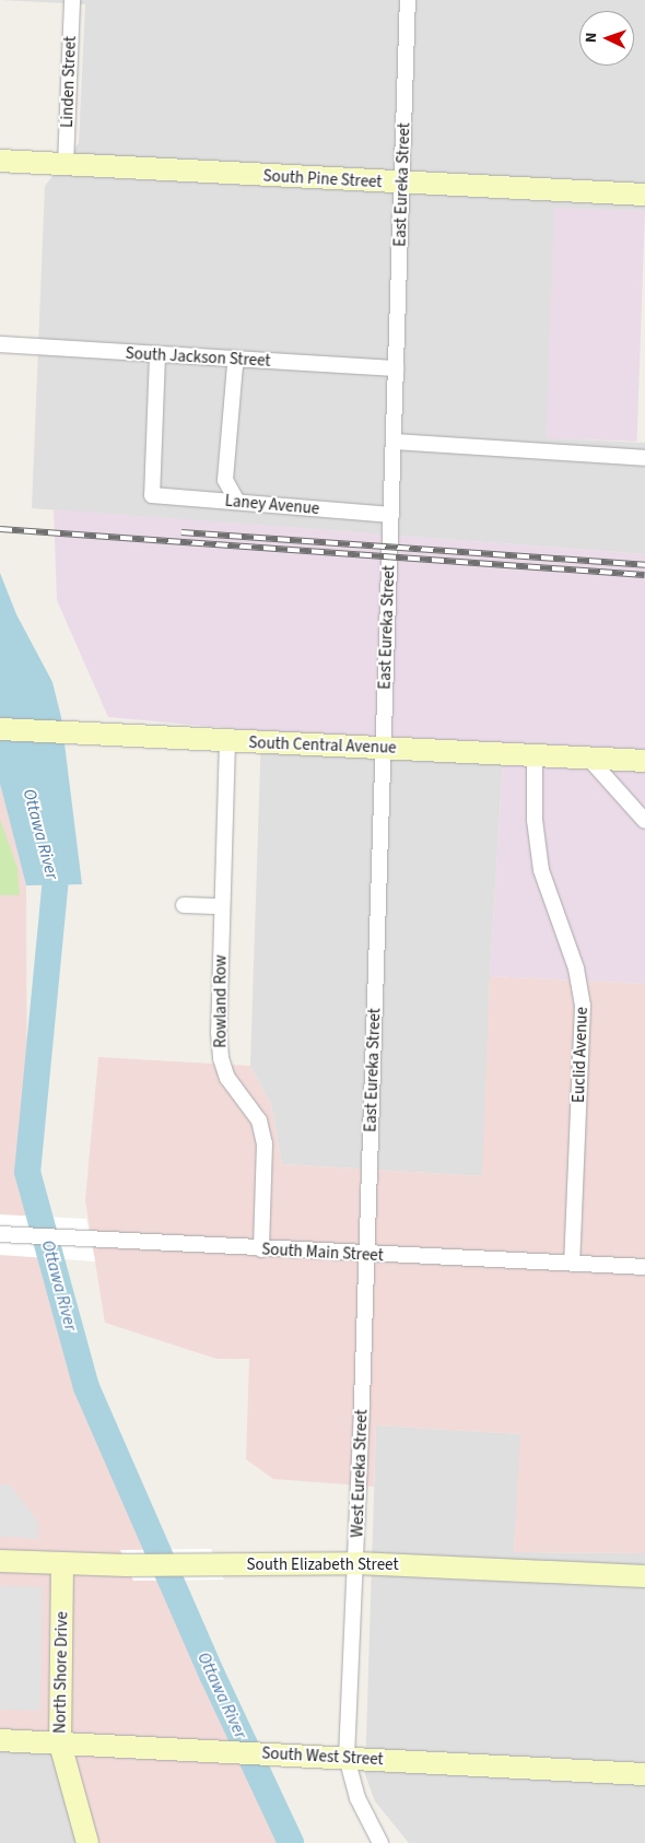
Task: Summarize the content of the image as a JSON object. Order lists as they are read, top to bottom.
{
  "streets": {
    "street": [
      "Linden Street",
      "South Pine Street",
      "East Eureka Street",
      "South Jackson Street",
      "Laney Avenue",
      "South Central Avenue",
      "Rowland Row",
      "Euclid Avenue",
      "South Main Street",
      "West Eureka Street",
      "South Elizabeth Street",
      "North Shore Drive",
      "South West Street"
    ]
  },
  "crossings": [
    ["Linden Street", "South Pine Street"],
    ["South Pine Street", "East Eureka Street"],
    ["East Eureka Street", "South Jackson Street"],
    ["East Eureka Street", "Laney Avenue"],
    ["East Eureka Street", "South Central Avenue"],
    ["East Eureka Street", "South Main Street"],
    ["East Eureka Street", "West Eureka Street"],
    ["South Jackson Street", "Laney Avenue"],
    ["South Central Avenue", "Rowland Row"],
    ["South Central Avenue", "Euclid Avenue"],
    ["Rowland Row", "South Main Street"],
    ["Euclid Avenue", "South Main Street"],
    ["South Main Street", "West Eureka Street"],
    ["West Eureka Street", "South Elizabeth Street"],
    ["West Eureka Street", "South West Street"],
    ["South Elizabeth Street", "North Shore Drive"],
    ["North Shore Drive", "South West Street"]
  ],
  "water": ["Ottawa River"],
  "north": "left"
}
